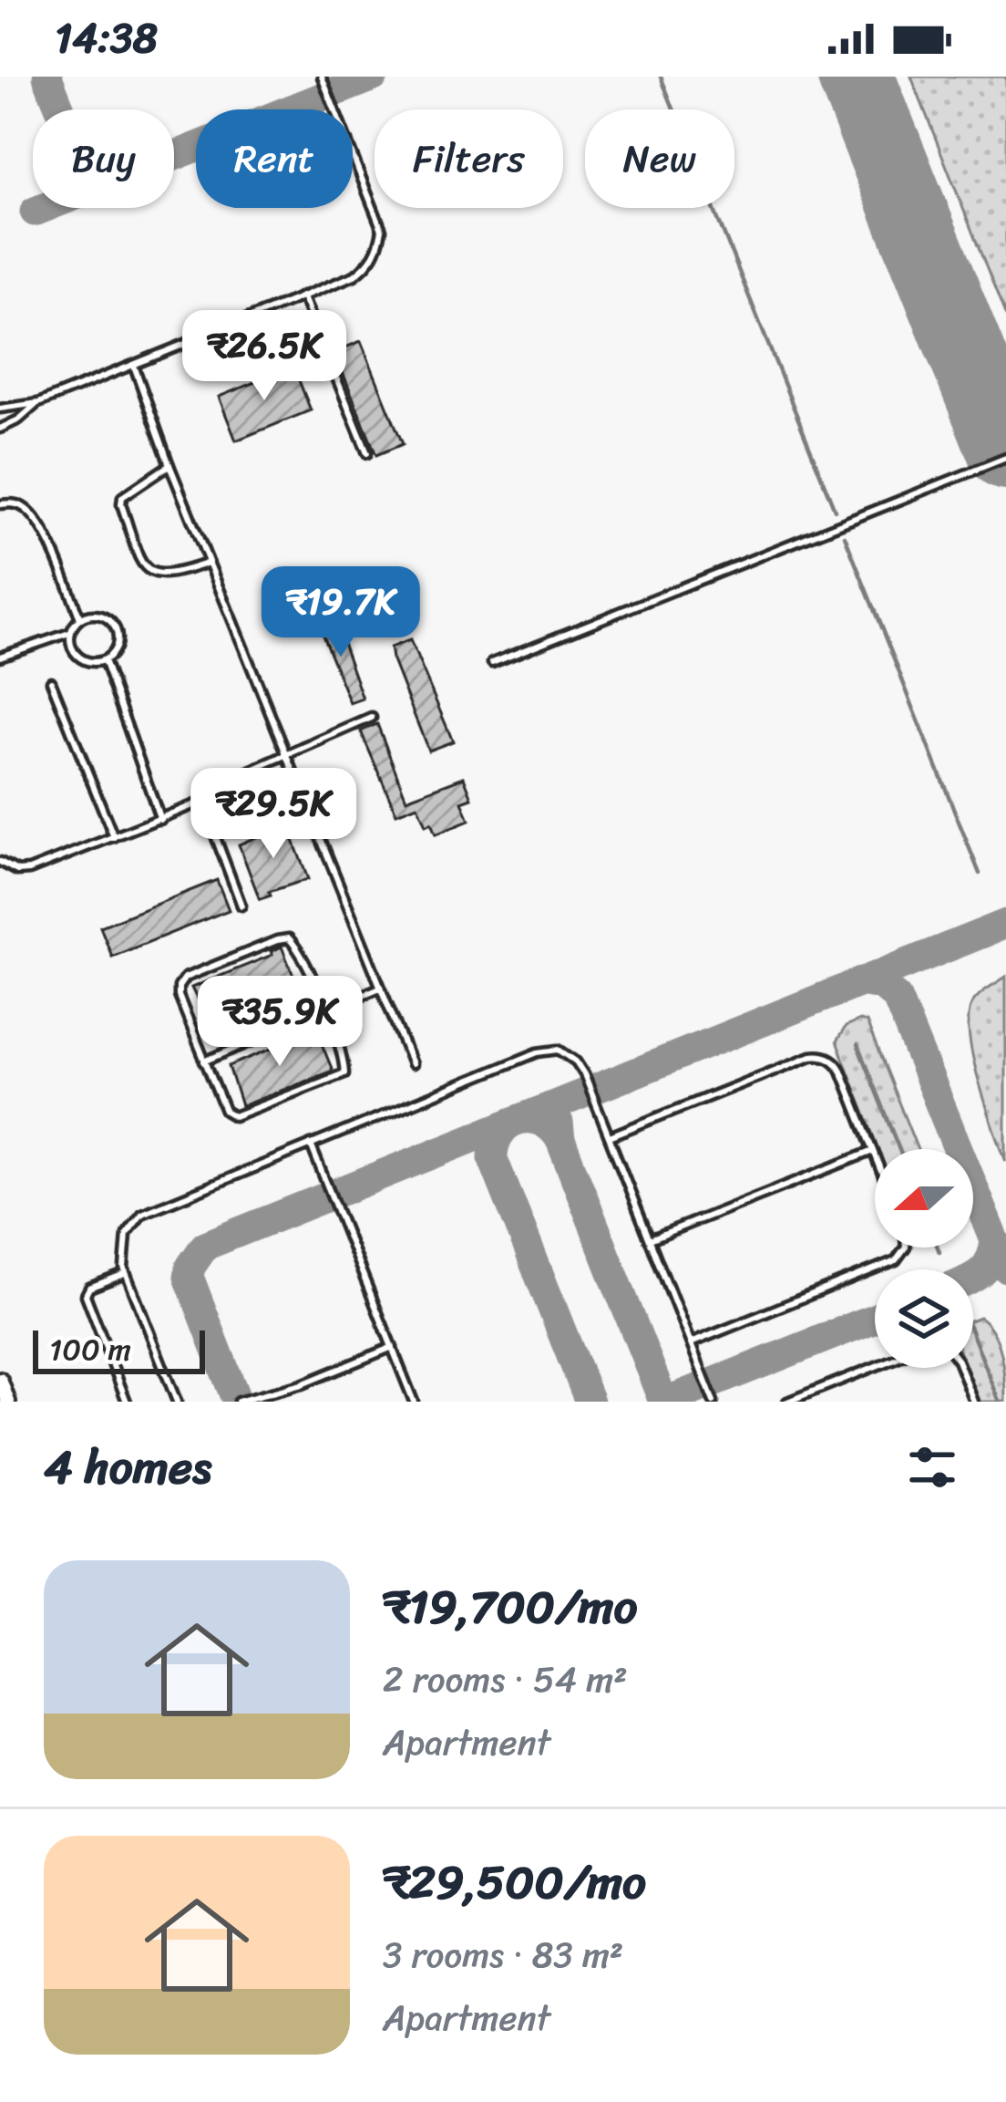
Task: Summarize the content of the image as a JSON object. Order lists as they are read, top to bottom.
{
  "scale_bar": "100 m",
  "north": "left",
  "page": {
    "status": "14:38",
    "chip": [
      "Buy",
      "Rent",
      "Filters",
      "New"
    ],
    "price": [
      "₹26.5K",
      "₹19.7K",
      "₹29.5K",
      "₹35.9K"
    ],
    "scale": "100 m",
    "heading": "4 homes",
    "list": [
      {
        "name": "₹19,700/mo",
        "note": "2 rooms · 54 m² · Apartment"
      },
      {
        "name": "₹29,500/mo",
        "note": "3 rooms · 83 m² · Apartment"
      }
    ]
  }
}
